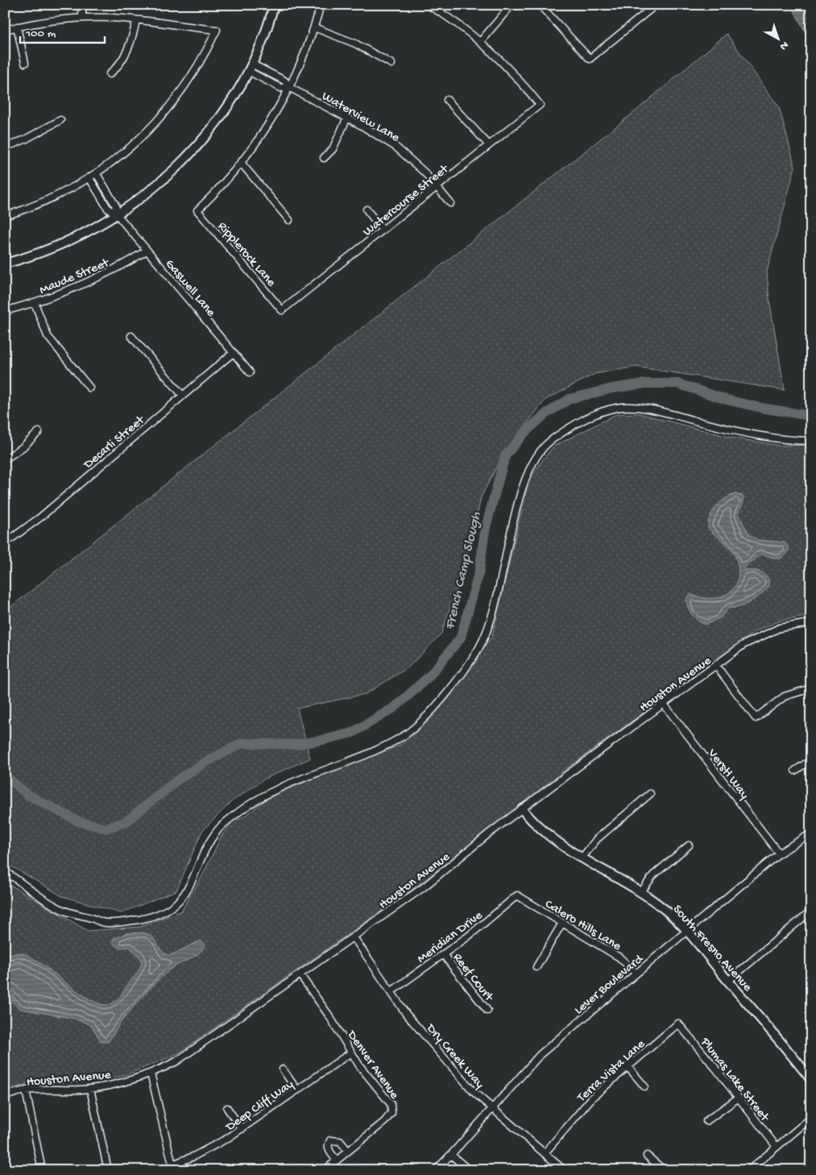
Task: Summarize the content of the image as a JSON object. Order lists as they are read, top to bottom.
{
  "streets": {
    "street": [
      "Waterview Lane",
      "Watercourse Street",
      "Ripplerock Lane",
      "Maude Street",
      "Gaswell Lane",
      "Decarli Street",
      "Houston Avenue",
      "Verstl Way",
      "Calero Hills Lane",
      "Meridian Drive",
      "South Fresno Avenue",
      "Reef Court",
      "Lever Boulevard",
      "Dry Creek Way",
      "Denver Avenue",
      "Terra Vista Lane",
      "Plumas Lake Street",
      "Deep Cliff Way"
    ]
  },
  "crossings": [
    ["Waterview Lane", "Watercourse Street"],
    ["Watercourse Street", "Ripplerock Lane"],
    ["Maude Street", "Gaswell Lane"],
    ["Gaswell Lane", "Decarli Street"],
    ["Houston Avenue", "Verstl Way"],
    ["Houston Avenue", "South Fresno Avenue"],
    ["Houston Avenue", "Dry Creek Way"],
    ["Houston Avenue", "Denver Avenue"],
    ["Houston Avenue", "Deep Cliff Way"],
    ["Verstl Way", "Lever Boulevard"],
    ["Calero Hills Lane", "Meridian Drive"],
    ["Calero Hills Lane", "Lever Boulevard"],
    ["Meridian Drive", "Reef Court"],
    ["Meridian Drive", "Dry Creek Way"],
    ["South Fresno Avenue", "Lever Boulevard"],
    ["Lever Boulevard", "Dry Creek Way"],
    ["Dry Creek Way", "Terra Vista Lane"],
    ["Denver Avenue", "Deep Cliff Way"],
    ["Terra Vista Lane", "Plumas Lake Street"]
  ],
  "water": ["French Camp Slough"],
  "scale_bar": "100 m",
  "north": "bottom right"
}
